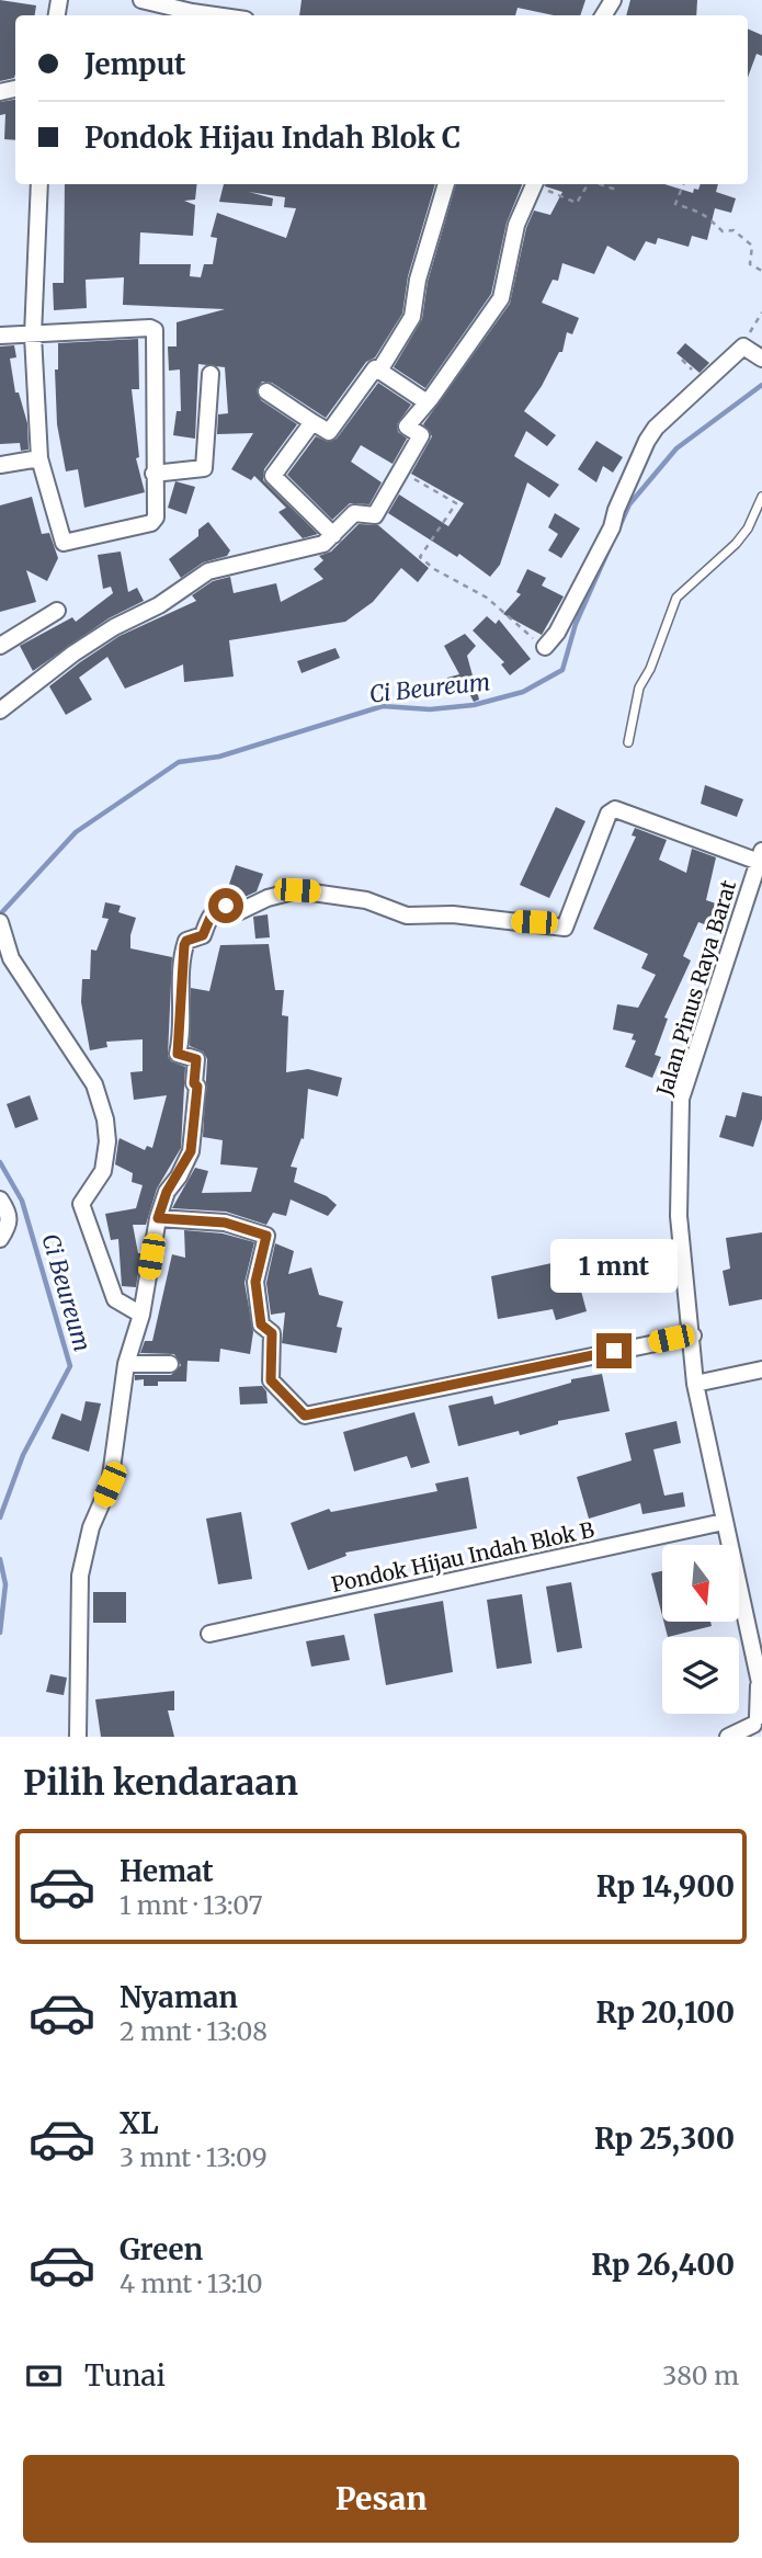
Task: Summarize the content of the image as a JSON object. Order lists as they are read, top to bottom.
{
  "streets": {
    "street": ["Jalan Pinus Raya Barat", "Pondok Hijau Indah Blok B"]
  },
  "crossings": [
    ["Jalan Pinus Raya Barat", "Pondok Hijau Indah Blok B"]
  ],
  "water": ["Ci Beureum"],
  "north": "bottom",
  "page": {
    "banner": ["Jemput", "Pondok Hijau Indah Blok C"],
    "bubble": "1 mnt",
    "heading": "Pilih kendaraan",
    "list": [
      {
        "name": "Hemat",
        "note": "1 mnt · 13:07",
        "value": "Rp 14,900"
      },
      {
        "name": "Nyaman",
        "note": "2 mnt · 13:08",
        "value": "Rp 20,100"
      },
      {
        "name": "XL",
        "note": "3 mnt · 13:09",
        "value": "Rp 25,300"
      },
      {
        "name": "Green",
        "note": "4 mnt · 13:10",
        "value": "Rp 26,400"
      }
    ],
    "pay": ["Tunai", "380 m"],
    "buttons": "Pesan"
  }
}
